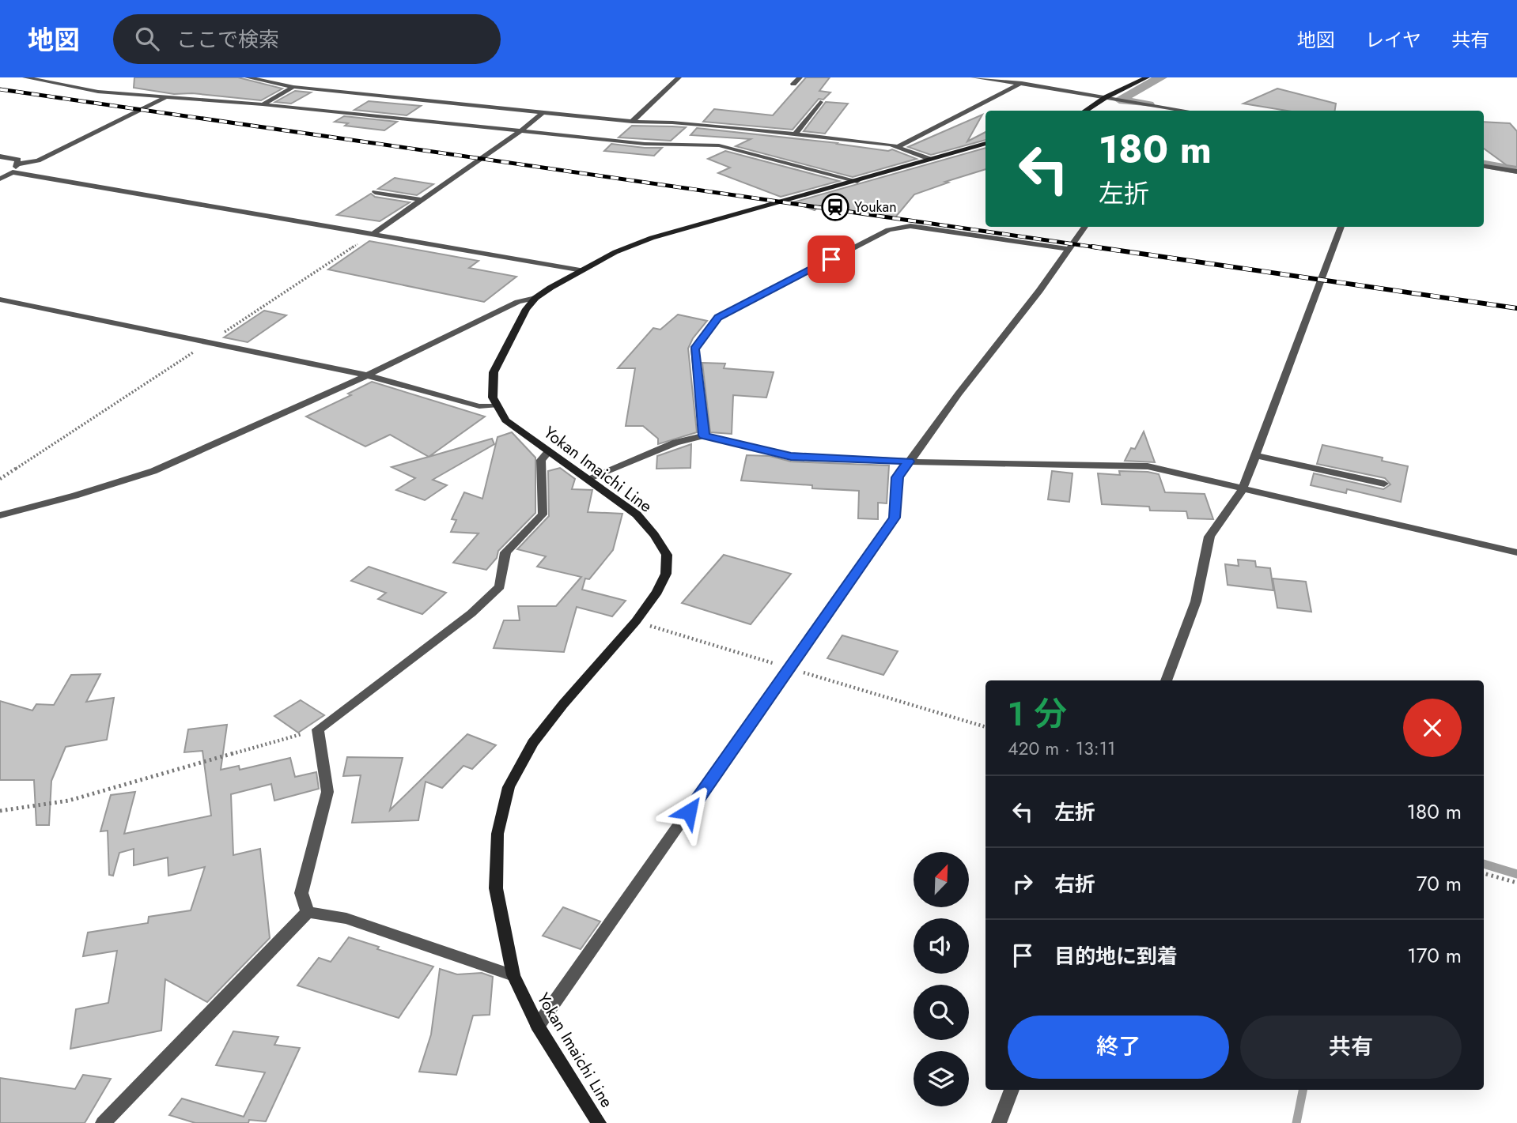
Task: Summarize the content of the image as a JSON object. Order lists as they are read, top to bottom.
{
  "streets": {
    "main road": ["Yokan Imaichi Line"]
  },
  "places": {
    "station": ["Youkan"]
  },
  "north": "top right",
  "page": {
    "header": "地図",
    "search": "ここで検索",
    "nav": ["地図", "レイヤ", "共有"],
    "turn": ["180 m", "左折"],
    "heading": ["1 分", "420 m · 13:11"],
    "list": [
      {
        "name": "左折",
        "value": "180 m"
      },
      {
        "name": "右折",
        "value": "70 m"
      },
      {
        "name": "目的地に到着",
        "value": "170 m"
      }
    ],
    "buttons": ["終了", "共有"]
  }
}
